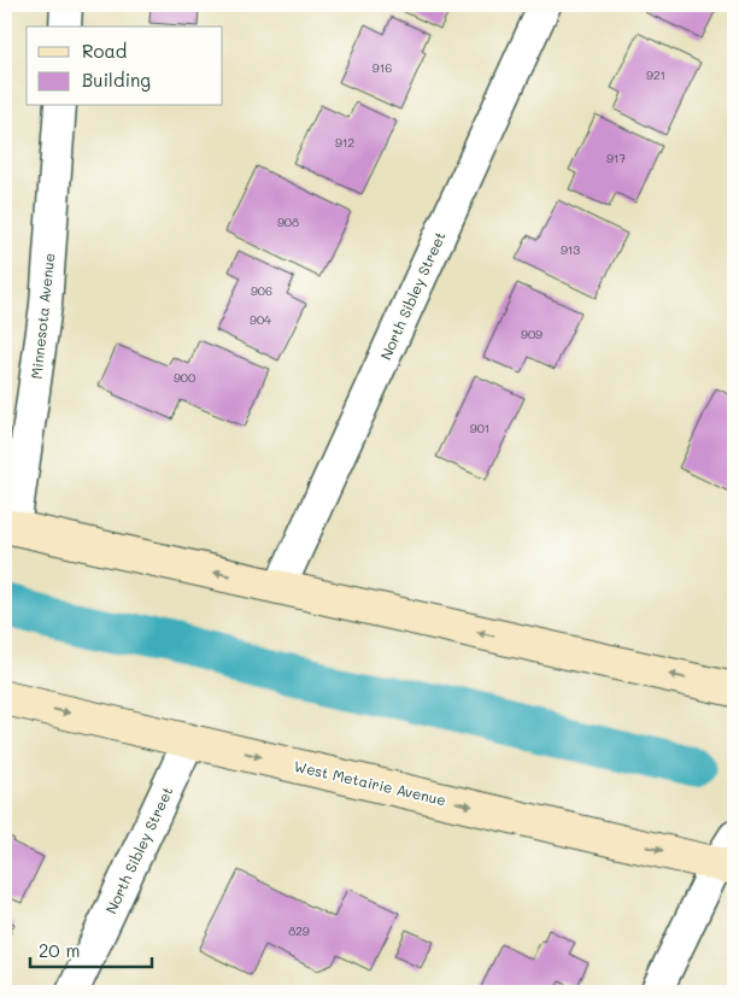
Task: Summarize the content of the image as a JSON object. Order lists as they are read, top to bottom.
{
  "streets": {
    "main road": ["West Metairie Avenue"],
    "street": ["North Sibley Street", "Minnesota Avenue"]
  },
  "crossings": [
    ["North Sibley Street", "West Metairie Avenue"]
  ],
  "house_numbers": [
    "916",
    "921",
    "912",
    "917",
    "908",
    "913",
    "906",
    "904",
    "909",
    "900",
    "901",
    "829"
  ],
  "legend": ["Road", "Building"],
  "scale_bar": "20 m"
}
